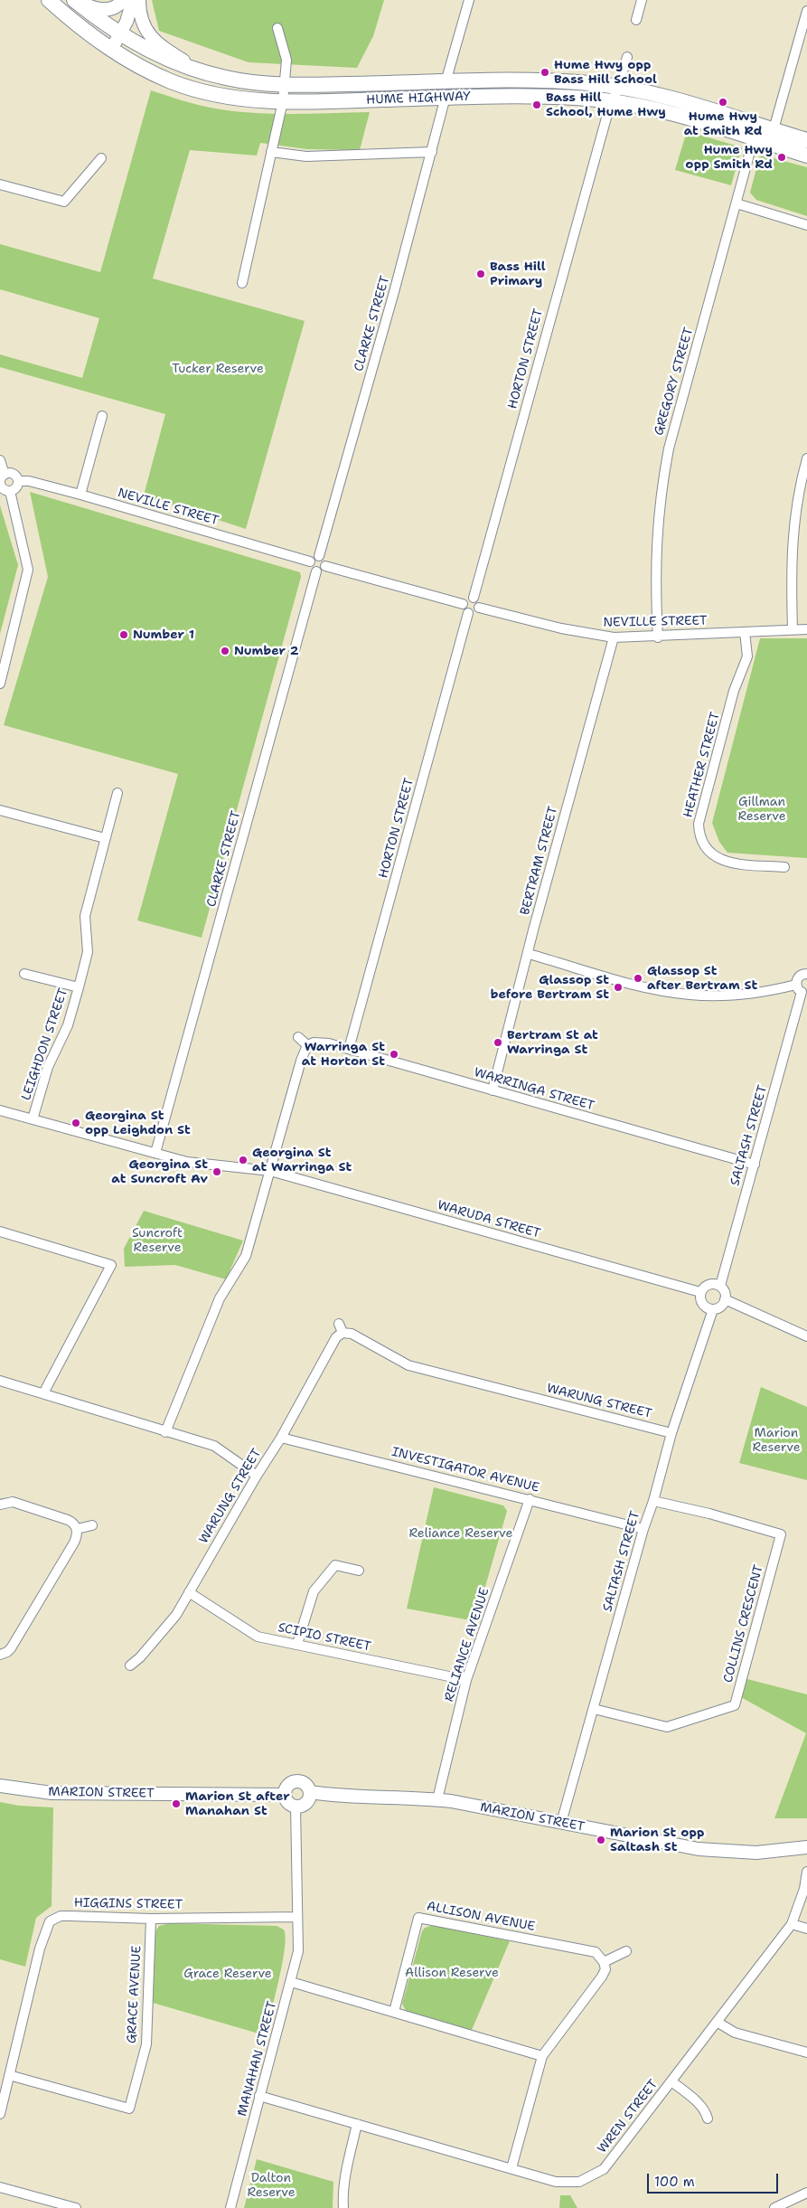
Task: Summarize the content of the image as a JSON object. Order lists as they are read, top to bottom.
{
  "streets": {
    "highway": ["HUME HIGHWAY"],
    "main road": ["MARION STREET"],
    "street": [
      "CLARKE STREET",
      "HORTON STREET",
      "GREGORY STREET",
      "NEVILLE STREET",
      "HEATHER STREET",
      "BERTRAM STREET",
      "LEIGHDON STREET",
      "WARRINGA STREET",
      "SALTASH STREET",
      "WARUDA STREET",
      "WARUNG STREET",
      "INVESTIGATOR AVENUE",
      "COLLINS CRESCENT",
      "SCIPIO STREET",
      "RELIANCE AVENUE",
      "HIGGINS STREET",
      "ALLISON AVENUE",
      "GRACE AVENUE",
      "MANAHAN STREET",
      "WREN STREET"
    ]
  },
  "crossings": [
    ["HUME HIGHWAY", "CLARKE STREET"],
    ["HUME HIGHWAY", "HORTON STREET"],
    ["HUME HIGHWAY", "GREGORY STREET"],
    ["CLARKE STREET", "NEVILLE STREET"],
    ["CLARKE STREET", "WARUDA STREET"],
    ["HORTON STREET", "NEVILLE STREET"],
    ["HORTON STREET", "WARRINGA STREET"],
    ["GREGORY STREET", "NEVILLE STREET"],
    ["NEVILLE STREET", "HEATHER STREET"],
    ["NEVILLE STREET", "BERTRAM STREET"],
    ["BERTRAM STREET", "WARRINGA STREET"],
    ["LEIGHDON STREET", "WARUDA STREET"],
    ["WARRINGA STREET", "SALTASH STREET"],
    ["SALTASH STREET", "WARUDA STREET"],
    ["SALTASH STREET", "WARUNG STREET"],
    ["SALTASH STREET", "INVESTIGATOR AVENUE"],
    ["SALTASH STREET", "COLLINS CRESCENT"],
    ["SALTASH STREET", "MARION STREET"],
    ["WARUNG STREET", "INVESTIGATOR AVENUE"],
    ["WARUNG STREET", "SCIPIO STREET"],
    ["INVESTIGATOR AVENUE", "RELIANCE AVENUE"],
    ["SCIPIO STREET", "RELIANCE AVENUE"],
    ["RELIANCE AVENUE", "MARION STREET"],
    ["MARION STREET", "MANAHAN STREET"],
    ["HIGGINS STREET", "GRACE AVENUE"],
    ["HIGGINS STREET", "MANAHAN STREET"],
    ["MANAHAN STREET", "WREN STREET"]
  ],
  "parks": [
    "Tucker Reserve",
    "Gillman Reserve",
    "Suncroft Reserve",
    "Marion Reserve",
    "Reliance Reserve",
    "Allison Reserve",
    "Grace Reserve",
    "Dalton Reserve"
  ],
  "places": [
    "Hume Hwy opp Bass Hill School",
    "Hume Hwy at Smith Rd",
    "Bass Hill School, Hume Hwy",
    "Hume Hwy opp Smith Rd",
    "Bass Hill Primary",
    "Number 1",
    "Number 2",
    "Glassop St after Bertram St",
    "Glassop St before Bertram St",
    "Bertram St at Warringa St",
    "Warringa St at Horton St",
    "Georgina St opp Leighdon St",
    "Georgina St at Warringa St",
    "Georgina St at Suncroft Av",
    "Marion St after Manahan St",
    "Marion St opp Saltash St"
  ],
  "scale_bar": "100 m"
}
